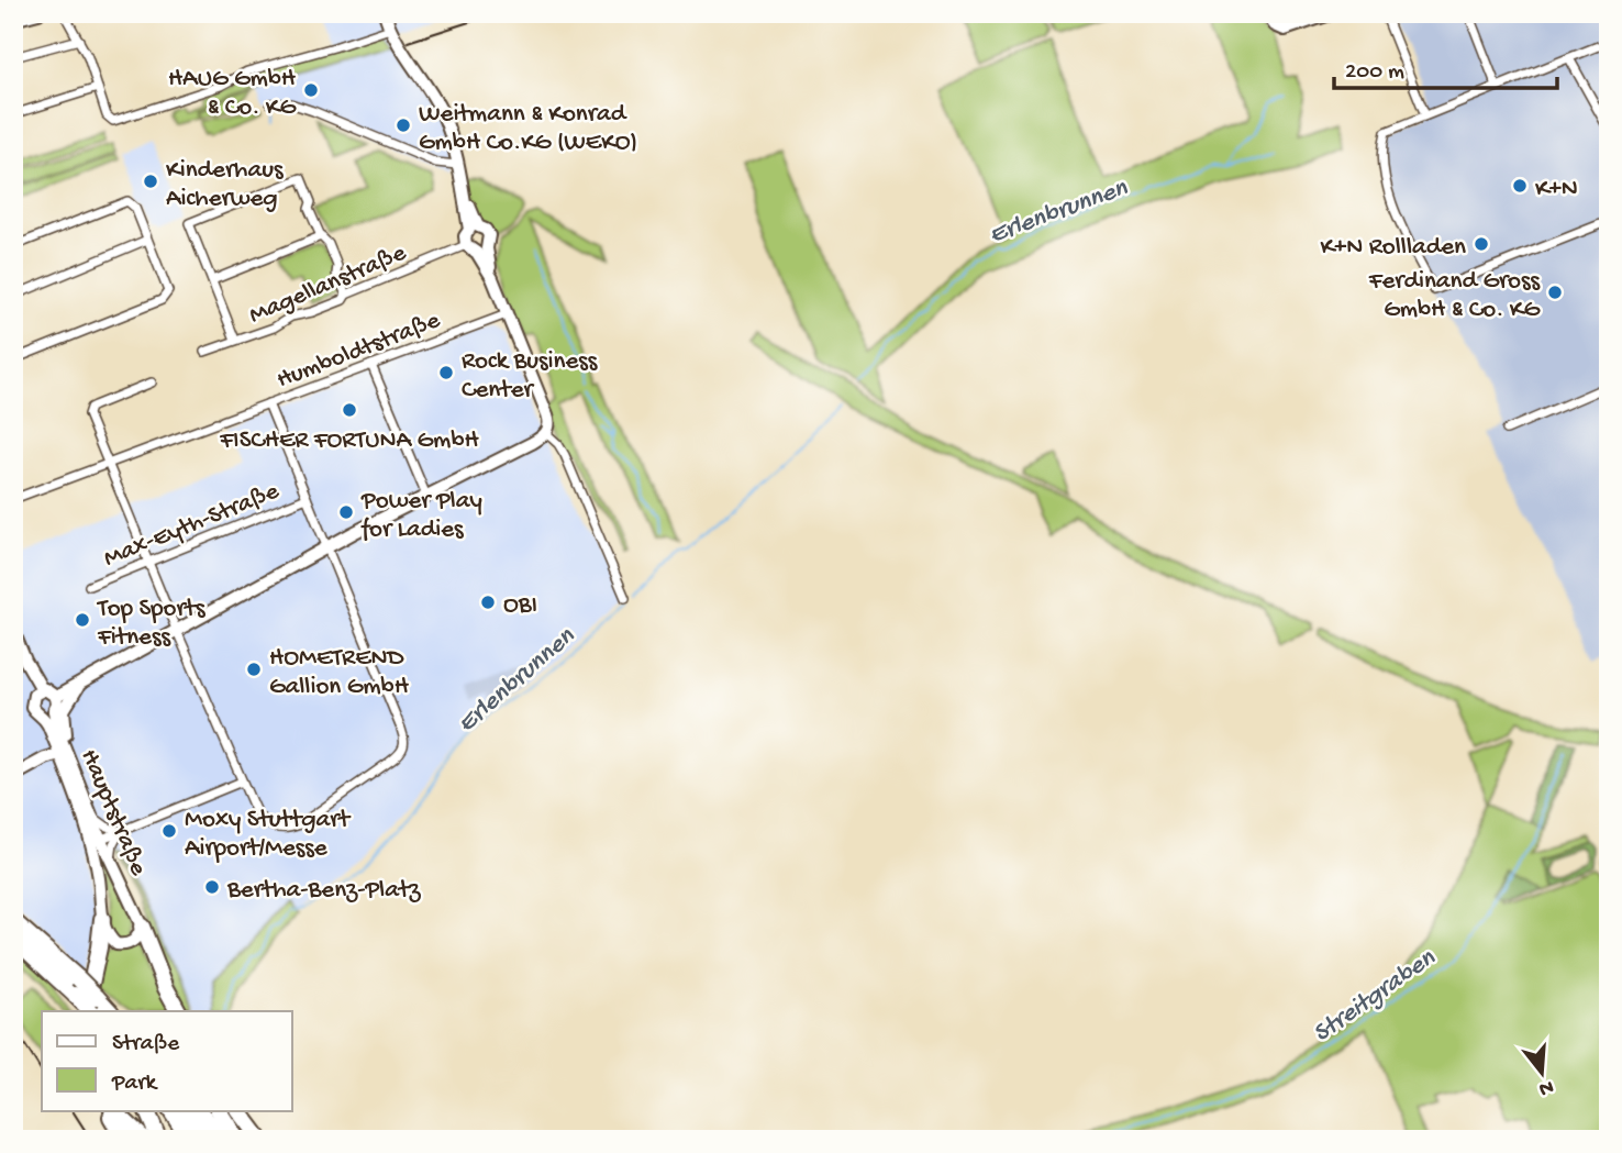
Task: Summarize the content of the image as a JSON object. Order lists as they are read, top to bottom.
{
  "streets": {
    "main road": ["Hauptstraße"],
    "street": ["Magellanstraße", "Humboldtstraße", "Max-Eyth-Straße"]
  },
  "water": ["Erlenbrunnen", "Streitgraben"],
  "places": [
    "HAUG GmbH & Co. KG",
    "Weitmann & Konrad GmbH Co.KG (WEKO)",
    "Kinderhaus Aicherweg",
    "K+N",
    "K+N Rollladen",
    "Ferdinand Gross GmbH & Co. KG",
    "Rock Business Center",
    "FISCHER FORTUNA GmbH",
    "Power Play for Ladies",
    "OBI",
    "Top Sports Fitness",
    "HOMETREND Gallion GmbH",
    "Moxy Stuttgart Airport/Messe",
    "Bertha-Benz-Platz"
  ],
  "legend": ["Straße", "Park"],
  "scale_bar": "200 m",
  "north": "bottom"
}
